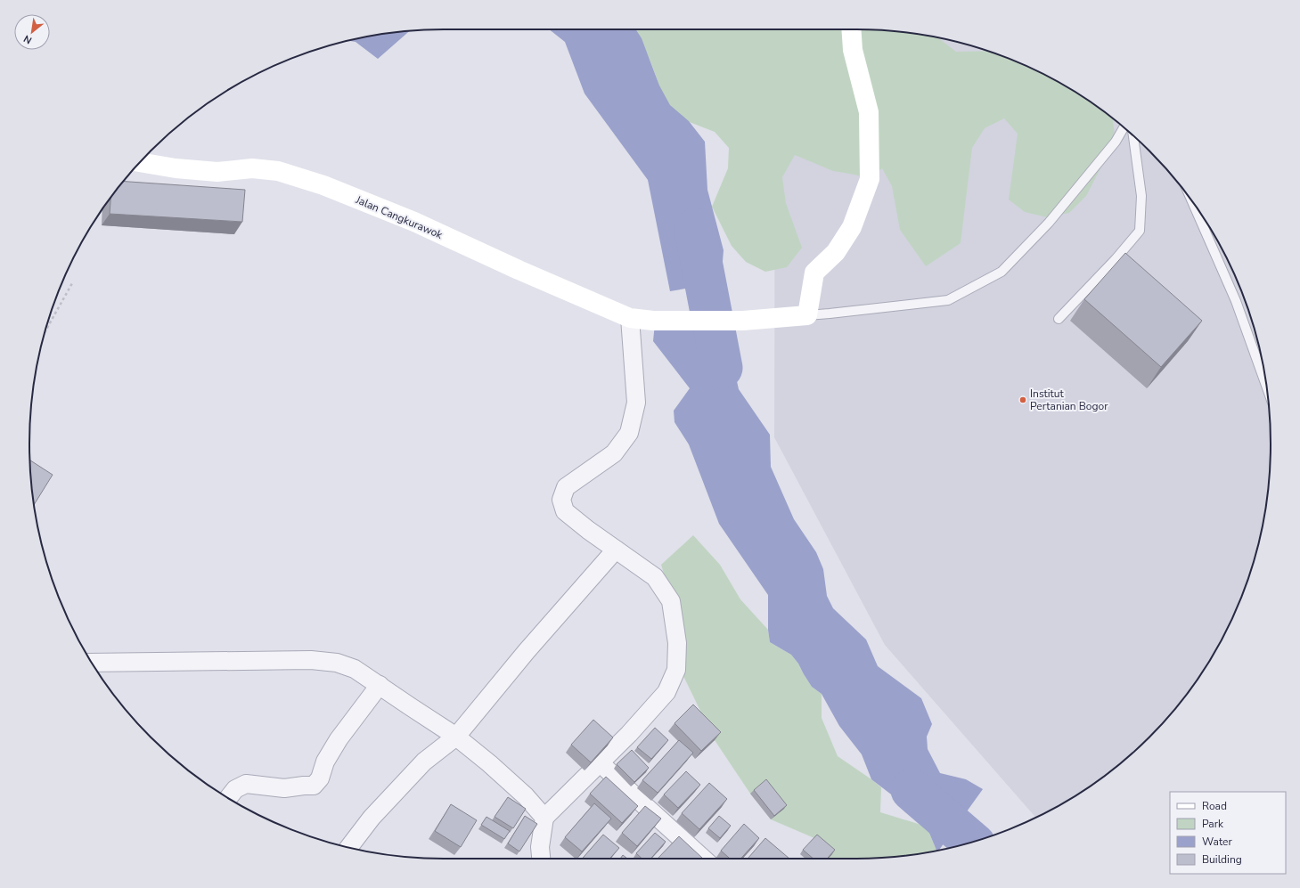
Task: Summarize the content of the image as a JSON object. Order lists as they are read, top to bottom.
{
  "streets": {
    "street": ["Jalan Cangkurawok"]
  },
  "places": ["Institut Pertanian Bogor"],
  "legend": [
    "Road",
    "Park",
    "Water",
    "Building"
  ],
  "north": "bottom left"
}
